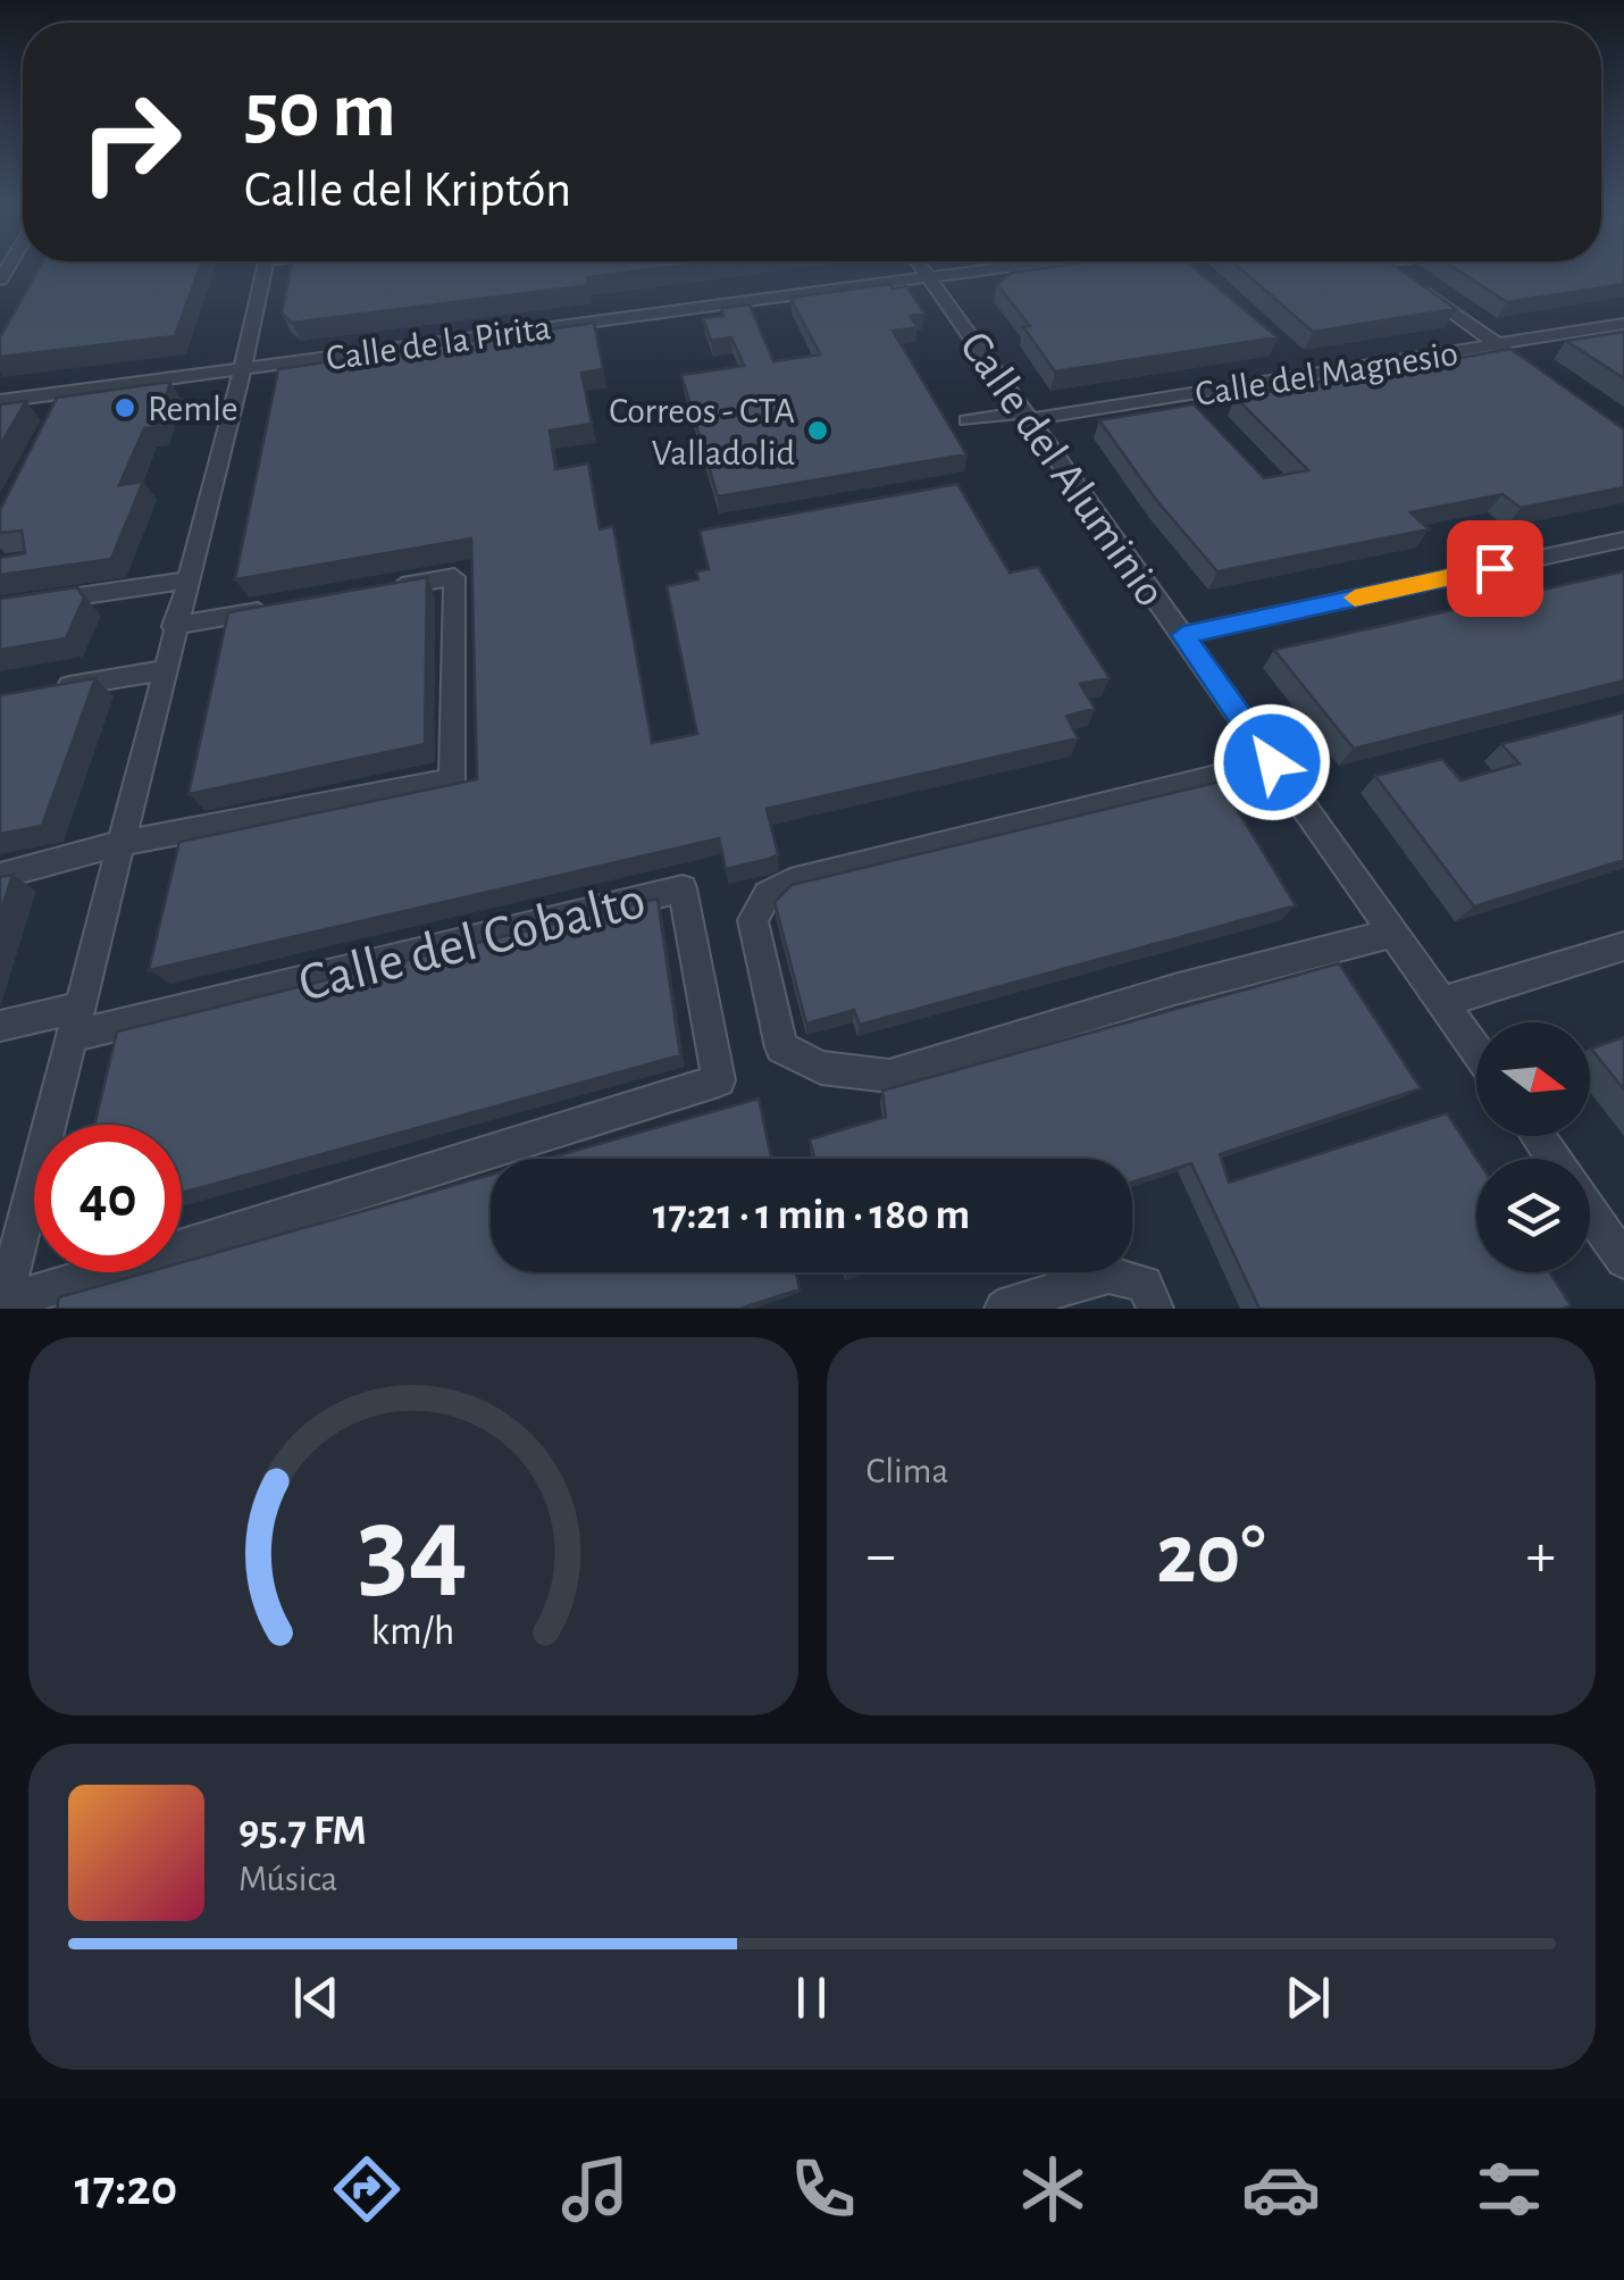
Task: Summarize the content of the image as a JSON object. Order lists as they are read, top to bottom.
{
  "streets": {
    "street": [
      "Calle de la Pirita",
      "Calle del Magnesio",
      "Calle del Aluminio",
      "Calle del Cobalto"
    ]
  },
  "crossings": [
    ["Calle de la Pirita", "Calle del Aluminio"],
    ["Calle de la Pirita", "Calle del Cobalto"],
    ["Calle del Magnesio", "Calle del Aluminio"]
  ],
  "places": ["Remle", "Correos - CTA Valladolid"],
  "north": "right",
  "page": {
    "turn": ["50 m", "Calle del Kriptón"],
    "limit": "40",
    "trip": "17:21 · 1 min · 180 m",
    "tile": "Clima",
    "heat": ["−", "20°", "+"],
    "song": ["95.7 FM", "Música"],
    "tabs": "17:20",
    "gauge": ["34", "km/h"]
  }
}
